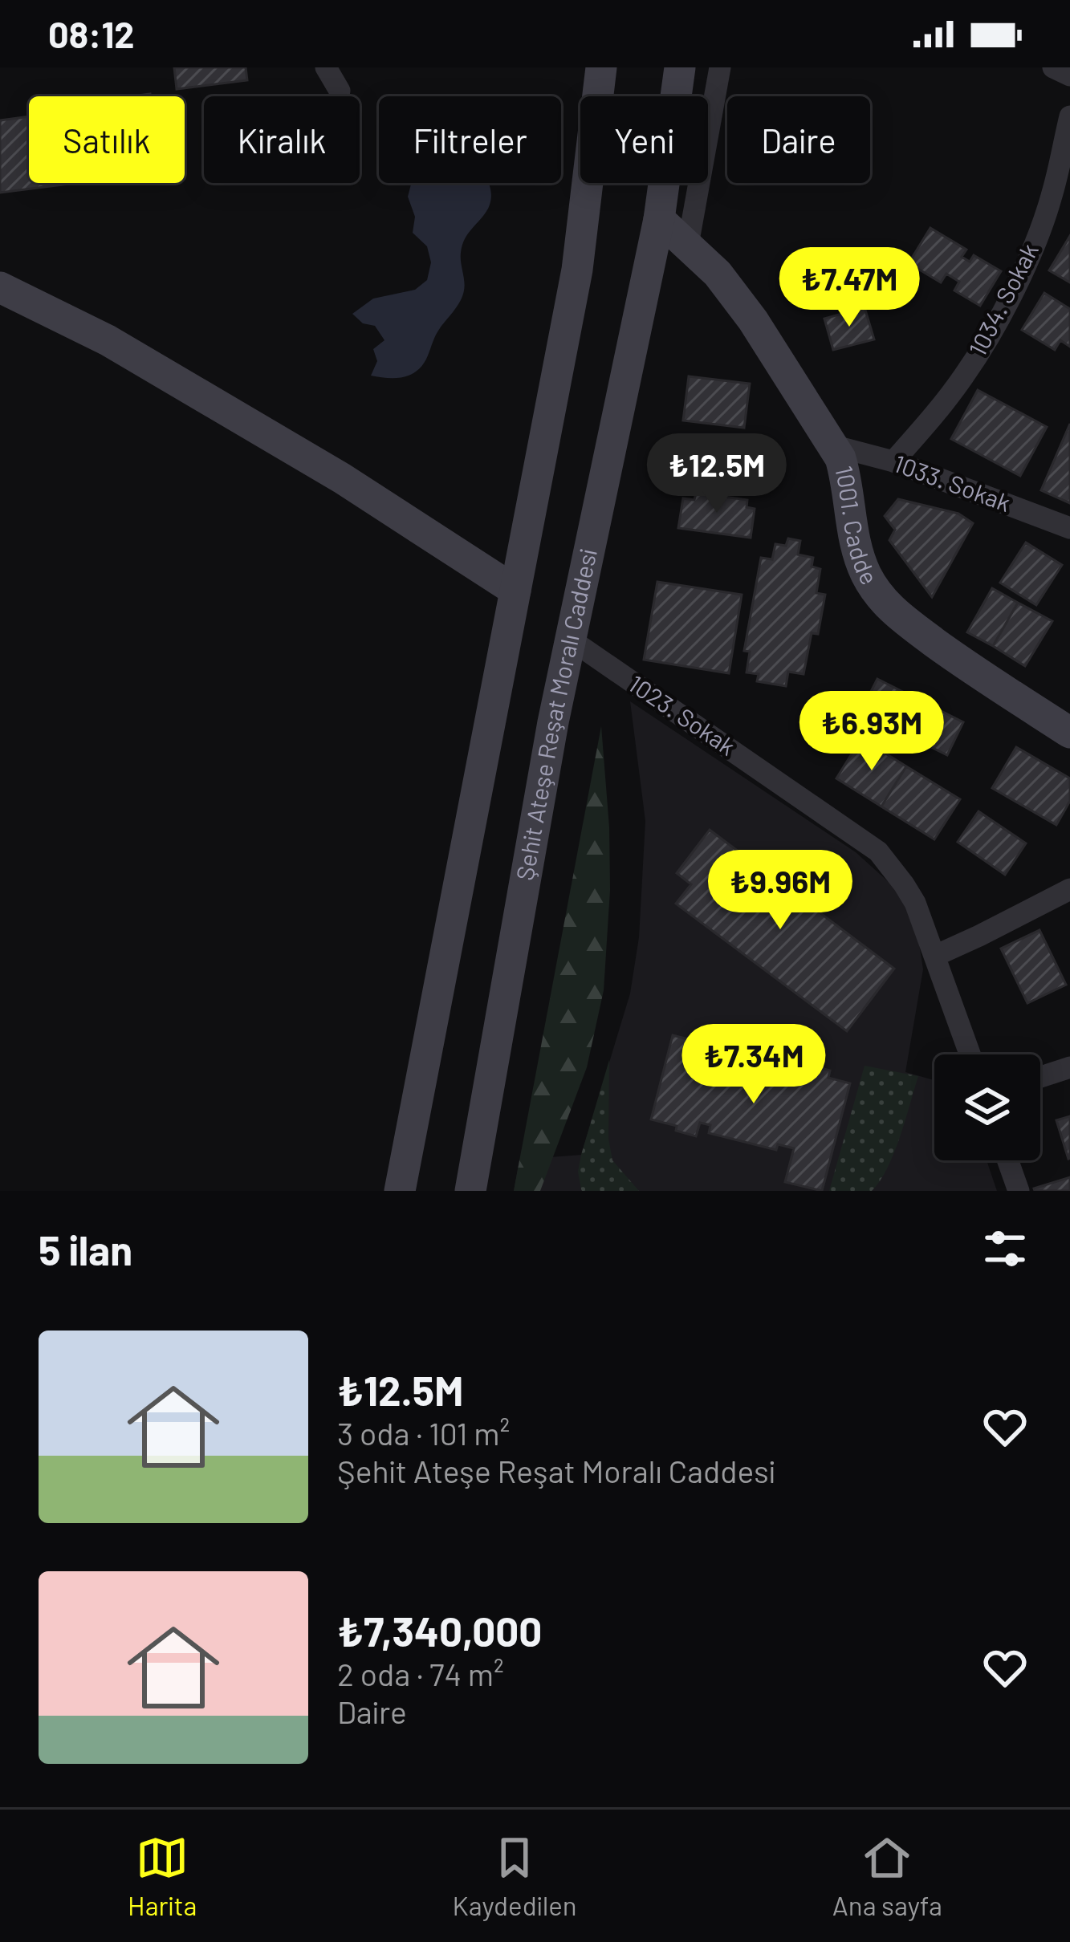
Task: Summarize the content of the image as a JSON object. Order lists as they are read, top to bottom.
{
  "streets": {
    "main road": ["1001. Cadde", "Şehit Ateşe Reşat Moralı Caddesi"],
    "street": ["1034. Sokak", "1033. Sokak", "1023. Sokak"]
  },
  "crossings": [
    ["1034. Sokak", "1033. Sokak"],
    ["1033. Sokak", "1001. Cadde"],
    ["1001. Cadde", "Şehit Ateşe Reşat Moralı Caddesi"],
    ["Şehit Ateşe Reşat Moralı Caddesi", "1023. Sokak"]
  ],
  "page": {
    "status": "08:12",
    "chip": [
      "Satılık",
      "Kiralık",
      "Filtreler",
      "Yeni",
      "Daire"
    ],
    "price": [
      "₺7.47M",
      "₺12.5M",
      "₺6.93M",
      "₺9.96M",
      "₺7.34M"
    ],
    "heading": "5 ilan",
    "list": [
      {
        "name": "₺12.5M",
        "note": "3 oda · 101 m² · Şehit Ateşe Reşat Moralı Caddesi"
      },
      {
        "name": "₺7,340,000",
        "note": "2 oda · 74 m² · Daire"
      }
    ],
    "tabs": ["Harita", "Kaydedilen", "Ana sayfa"]
  }
}
